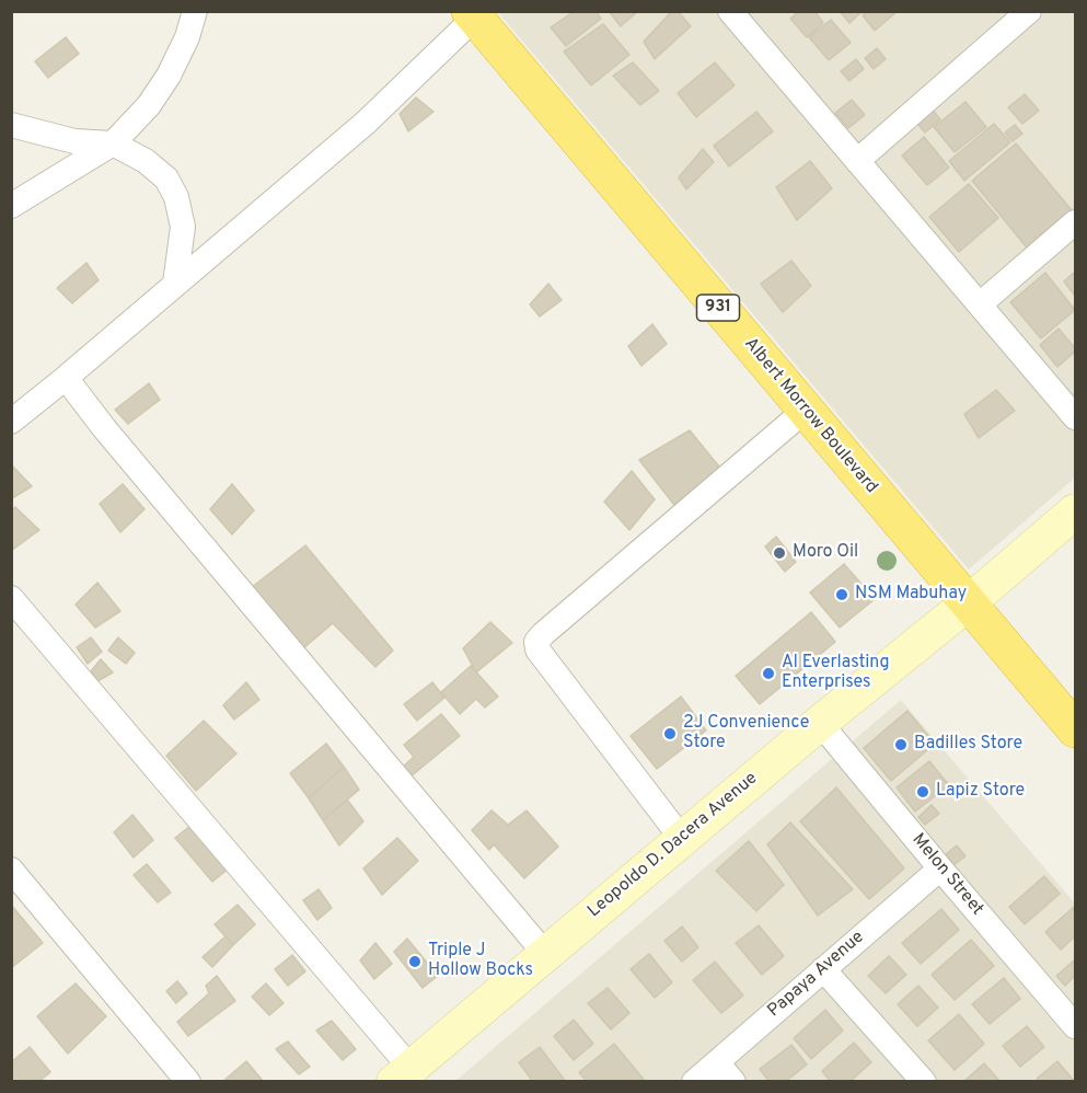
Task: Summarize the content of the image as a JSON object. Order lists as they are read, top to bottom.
{
  "streets": {
    "highway": ["931", "Albert Morrow Boulevard"],
    "main road": ["Leopoldo D. Dacera Avenue"],
    "street": ["Melon Street", "Papaya Avenue"]
  },
  "crossings": [
    ["Albert Morrow Boulevard", "Leopoldo D. Dacera Avenue"],
    ["Leopoldo D. Dacera Avenue", "Melon Street"],
    ["Melon Street", "Papaya Avenue"]
  ],
  "places": [
    "Moro Oil",
    "NSM Mabuhay",
    "AI Everlasting Enterprises",
    "2J Convenience Store",
    "Badilles Store",
    "Lapiz Store",
    "Triple J Hollow Bocks"
  ]
}
